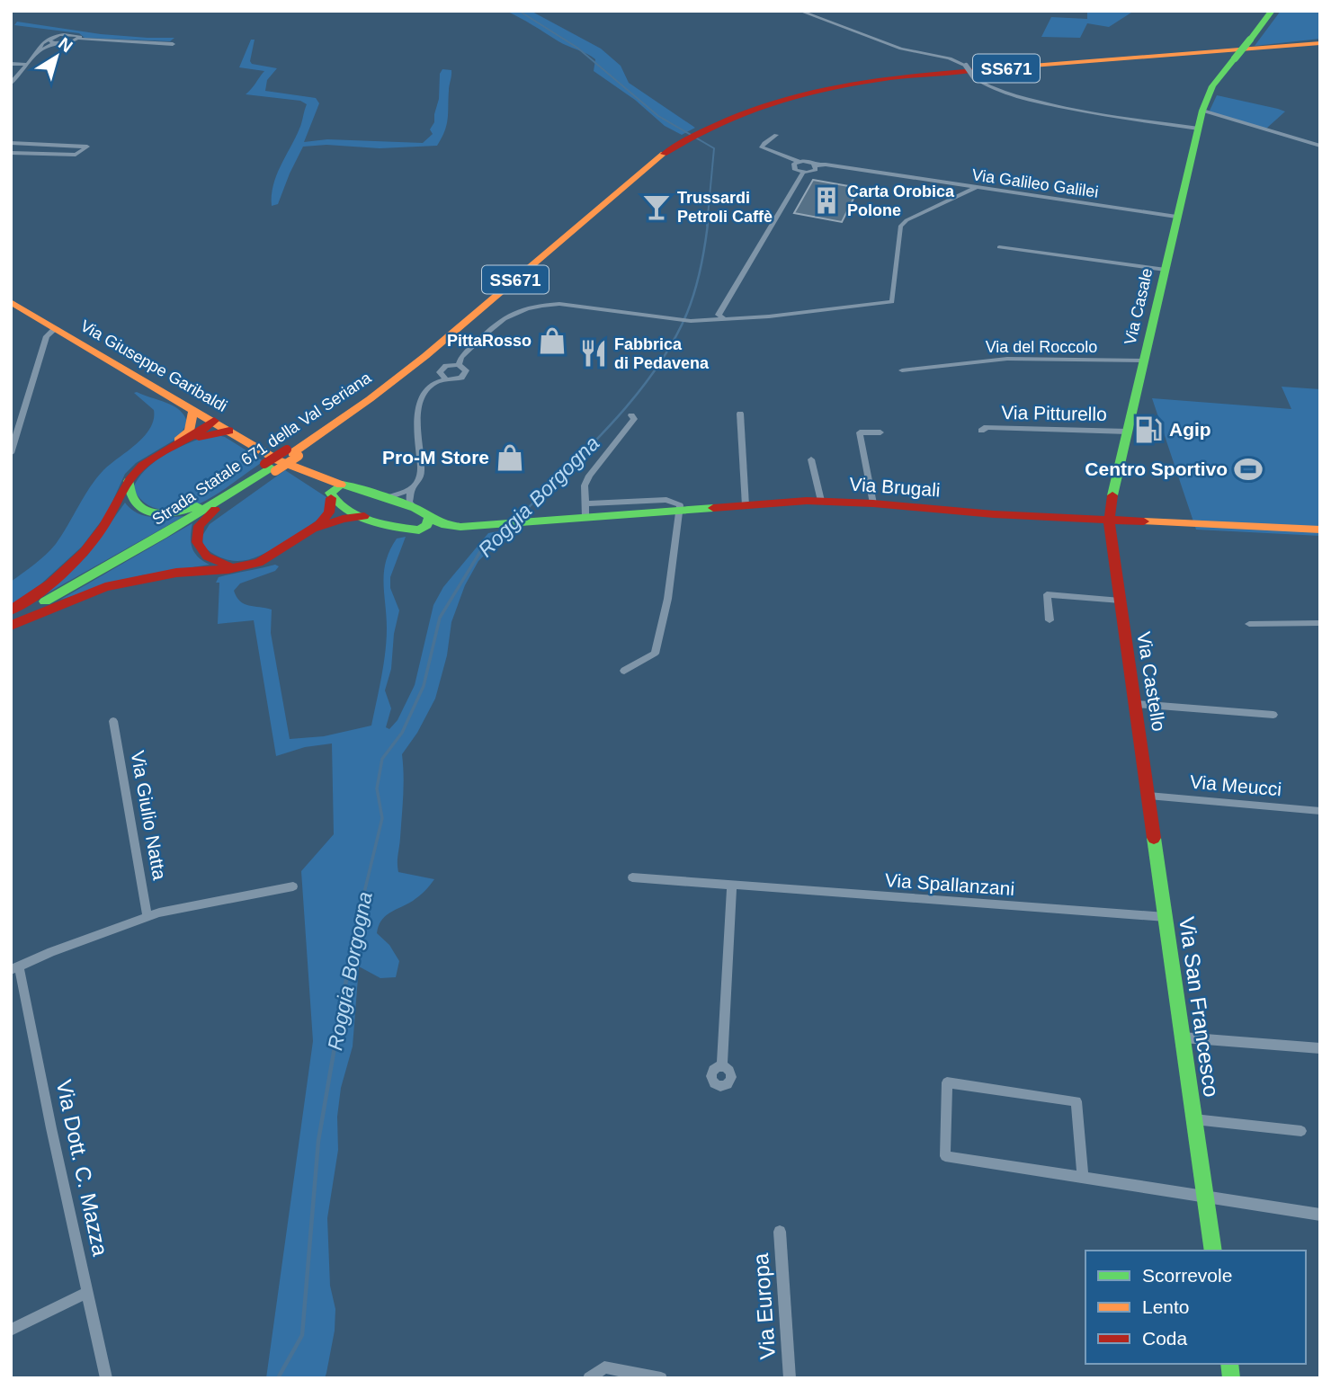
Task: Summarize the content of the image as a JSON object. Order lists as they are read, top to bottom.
{
  "streets": {
    "main road": [
      "SS671",
      "Via Casale",
      "Via Giuseppe Garibaldi",
      "Strada Statale 671 della Val Seriana",
      "Via Brugali",
      "Via Castello",
      "Via San Francesco"
    ],
    "street": [
      "Via Galileo Galilei",
      "Via del Roccolo",
      "Via Pitturello",
      "Via Meucci",
      "Via Giulio Natta",
      "Via Spallanzani",
      "Via Dott. C. Mazza",
      "Via Europa"
    ]
  },
  "crossings": [
    ["Via Galileo Galilei", "Via Casale"],
    ["Via Casale", "Via del Roccolo"],
    ["Via Casale", "Via Pitturello"],
    ["Via Casale", "Via Brugali"],
    ["Via Casale", "Via Castello"],
    ["Via Giuseppe Garibaldi", "Strada Statale 671 della Val Seriana"],
    ["Via Giuseppe Garibaldi", "Via Brugali"],
    ["Via Brugali", "Via Castello"],
    ["Via Castello", "Via San Francesco"],
    ["Via Meucci", "Via San Francesco"],
    ["Via Spallanzani", "Via San Francesco"]
  ],
  "water": ["Roggia Borgogna"],
  "places": {
    "building": ["Carta Orobica Polone"],
    "bar": ["Trussardi Petroli Caffè"],
    "shop": ["PittaRosso", "Pro-M Store"],
    "restaurant": ["Fabbrica di Pedavena"],
    "fuel station": ["Agip"],
    "sports": ["Centro Sportivo"]
  },
  "legend": ["Scorrevole", "Lento", "Coda"],
  "north": "top right"
}
